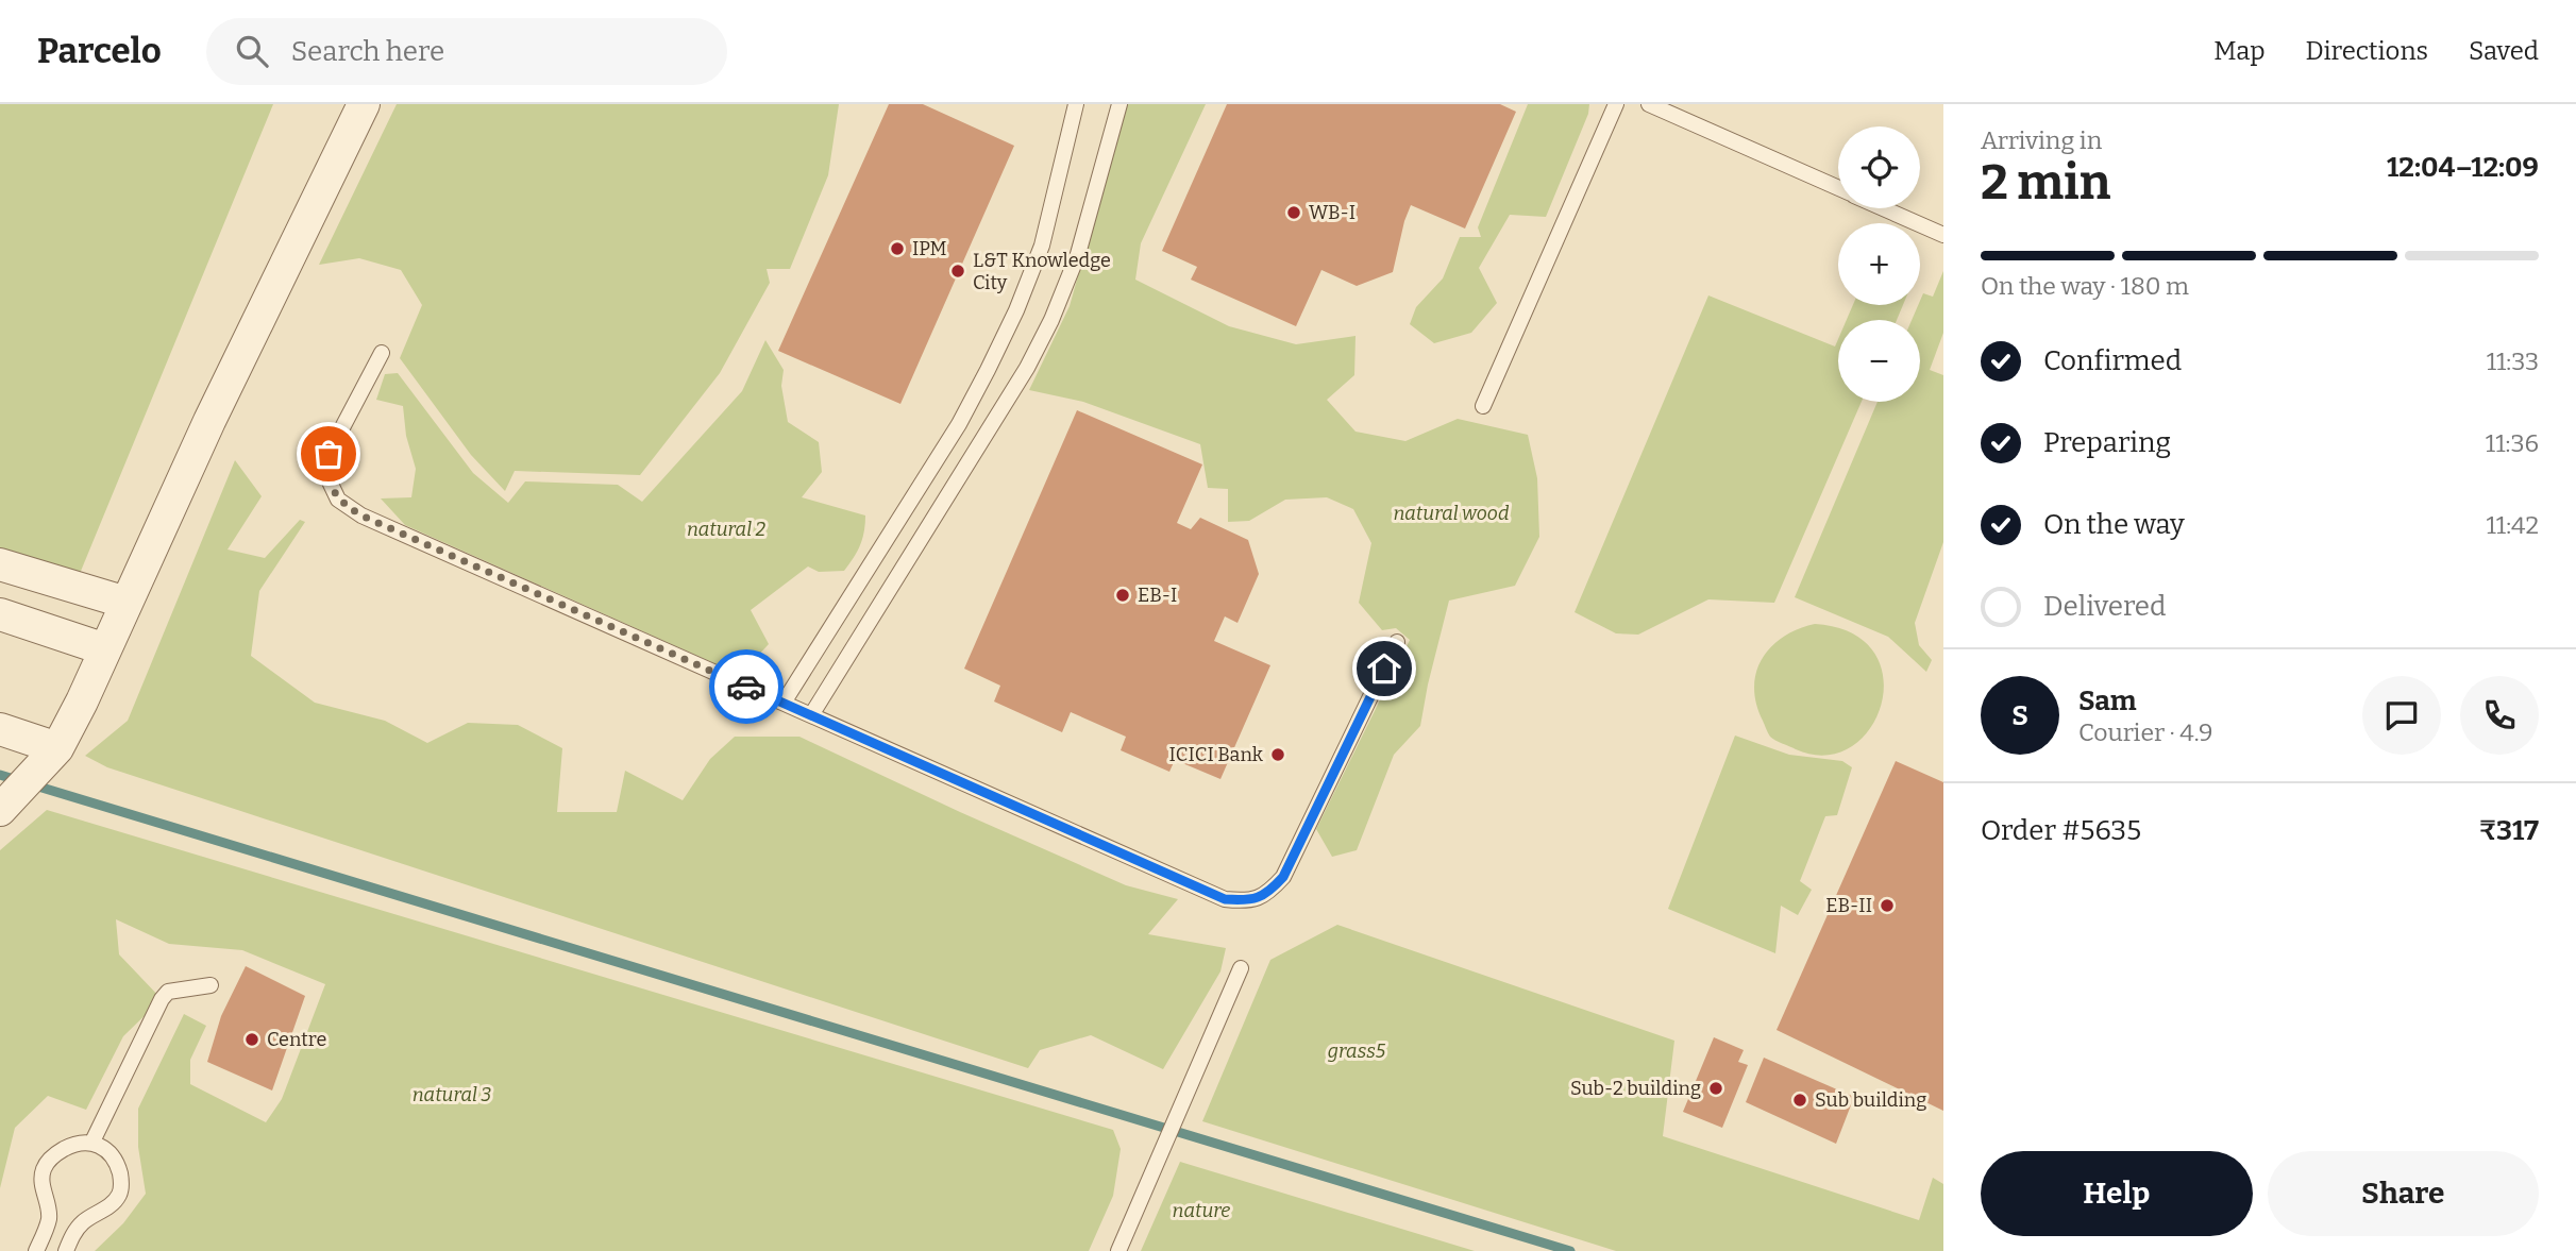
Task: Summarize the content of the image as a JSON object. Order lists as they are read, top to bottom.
{
  "parks": [
    "natural wood",
    "natural 2",
    "grass5",
    "natural 3",
    "nature"
  ],
  "places": [
    "WB-I",
    "IPM",
    "L&T Knowledge City",
    "EB-I",
    "ICICI Bank",
    "EB-II",
    "Centre",
    "Sub-2 building",
    "Sub building"
  ],
  "page": {
    "header": "Parcelo",
    "search": "Search here",
    "nav": ["Map", "Directions", "Saved"],
    "heading": ["2 min", "Arriving in", "12:04–12:09"],
    "panel": [
      "Sam",
      "Courier · 4.9",
      "Order #5635",
      "₹317"
    ],
    "map_buttons": ["+", "−"],
    "bar": "On the way · 180 m",
    "list": [
      ["Confirmed", "11:33"],
      ["Preparing", "11:36"],
      ["On the way", "11:42"],
      "Delivered"
    ],
    "round": "S",
    "buttons": ["Help", "Share"]
  }
}
